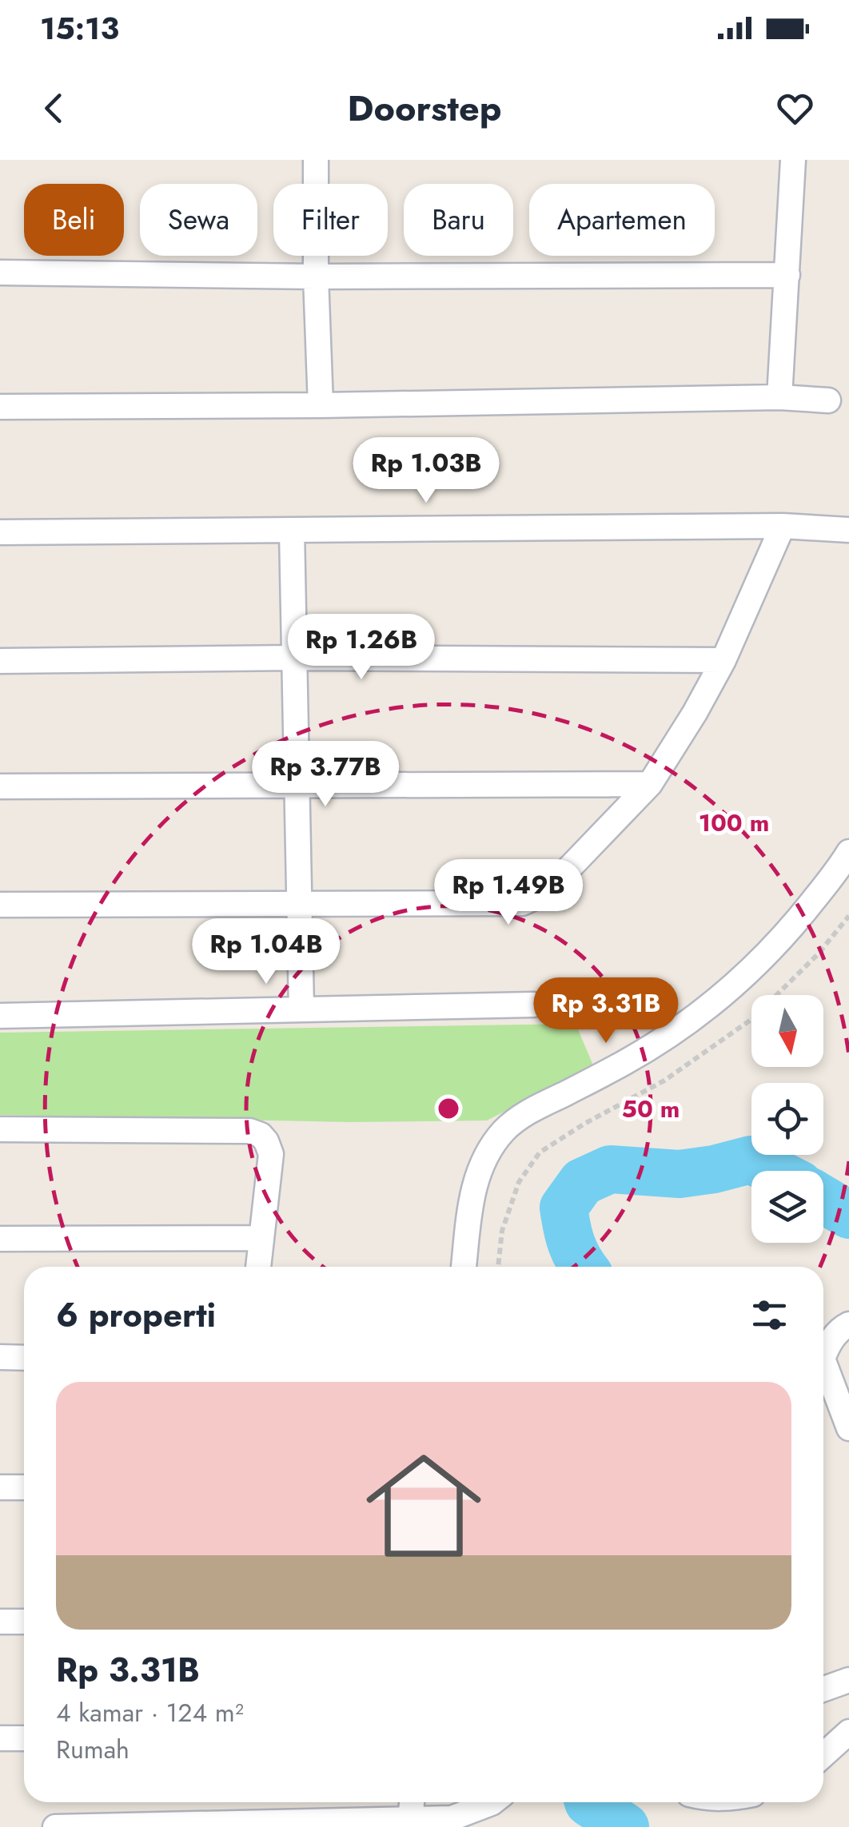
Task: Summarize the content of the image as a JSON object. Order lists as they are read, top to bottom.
{
  "north": "bottom",
  "page": {
    "status": "15:13",
    "header": "Doorstep",
    "chip": [
      "Beli",
      "Sewa",
      "Filter",
      "Baru",
      "Apartemen"
    ],
    "price": [
      "Rp 1.03B",
      "Rp 1.26B",
      "Rp 3.77B",
      "Rp 1.49B",
      "Rp 1.04B",
      "Rp 3.31B"
    ],
    "heading": "6 properti",
    "list": [
      {
        "name": "Rp 3.31B",
        "note": "4 kamar · 124 m² · Rumah"
      }
    ]
  },
  "rings": ["100 m", "50 m"]
}
